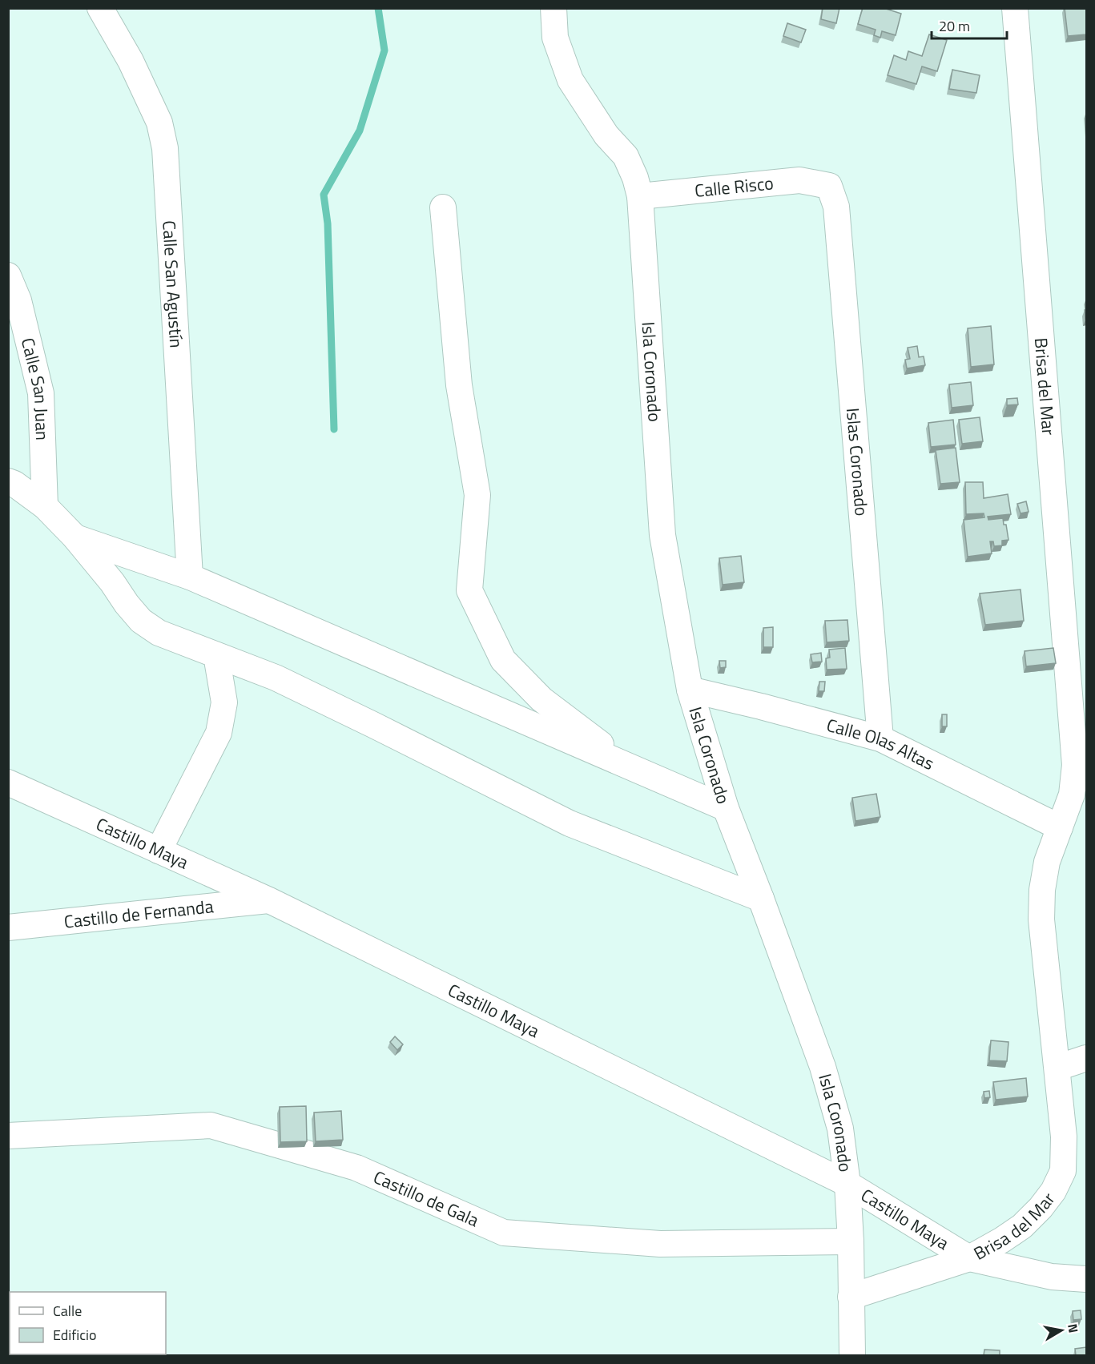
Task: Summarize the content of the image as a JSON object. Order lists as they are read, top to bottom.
{
  "streets": {
    "street": [
      "Calle Risco",
      "Calle San Agustín",
      "Isla Coronado",
      "Brisa del Mar",
      "Calle San Juan",
      "Islas Coronado",
      "Calle Olas Altas",
      "Castillo Maya",
      "Castillo de Fernanda",
      "Castillo de Gala"
    ]
  },
  "crossings": [
    ["Calle Risco", "Isla Coronado"],
    ["Calle Risco", "Islas Coronado"],
    ["Isla Coronado", "Brisa del Mar"],
    ["Isla Coronado", "Calle Olas Altas"],
    ["Isla Coronado", "Castillo Maya"],
    ["Isla Coronado", "Castillo de Gala"],
    ["Brisa del Mar", "Calle Olas Altas"],
    ["Brisa del Mar", "Castillo Maya"],
    ["Islas Coronado", "Calle Olas Altas"],
    ["Castillo Maya", "Castillo de Fernanda"]
  ],
  "legend": ["Calle", "Edificio"],
  "scale_bar": "20 m",
  "north": "right"
}
